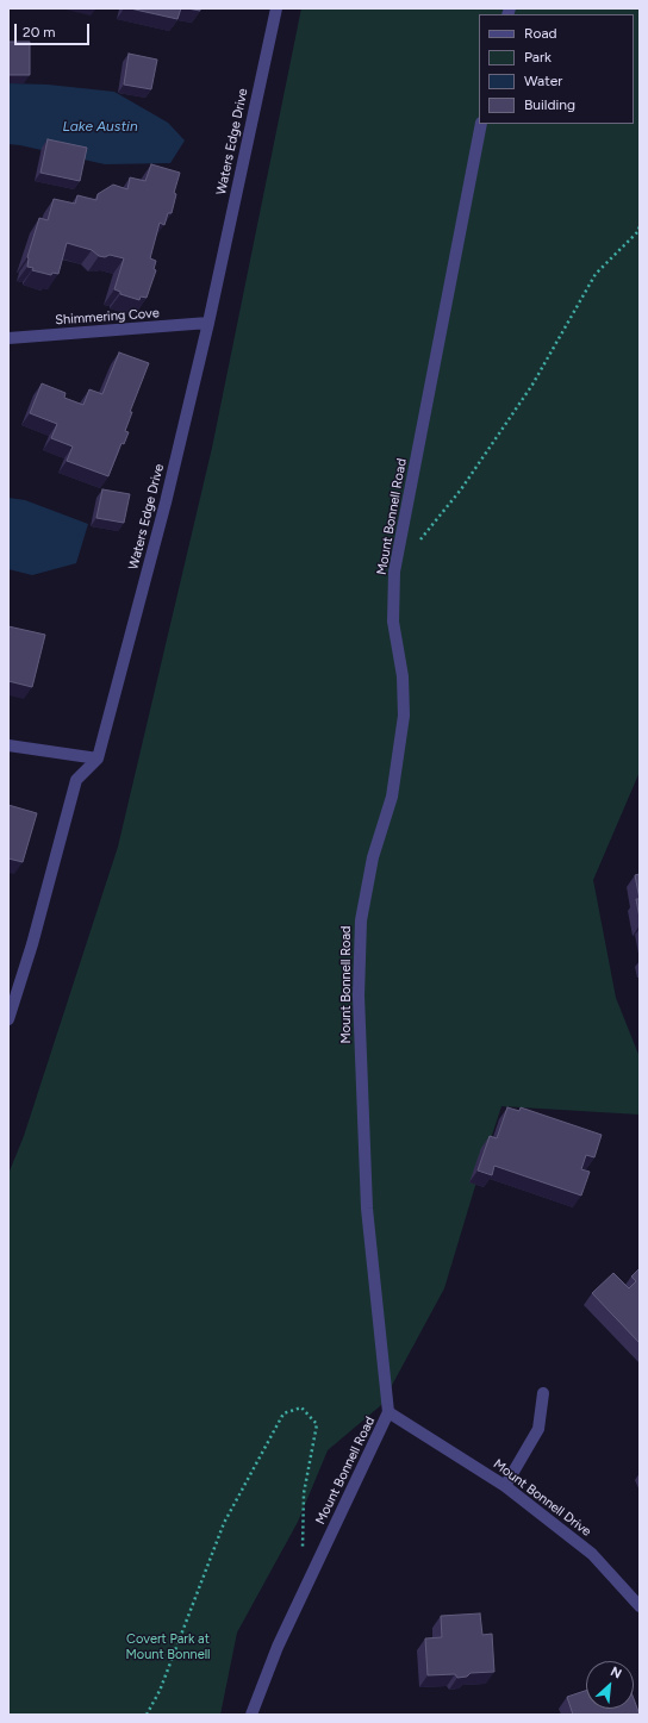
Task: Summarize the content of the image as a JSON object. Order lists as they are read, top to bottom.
{
  "streets": {
    "street": [
      "Waters Edge Drive",
      "Shimmering Cove",
      "Mount Bonnell Road",
      "Mount Bonnell Drive"
    ]
  },
  "crossings": [
    ["Waters Edge Drive", "Shimmering Cove"],
    ["Mount Bonnell Road", "Mount Bonnell Drive"]
  ],
  "water": ["Lake Austin"],
  "parks": ["Covert Park at Mount Bonnell"],
  "legend": [
    "Road",
    "Park",
    "Water",
    "Building"
  ],
  "scale_bar": "20 m",
  "north": "top right"
}
